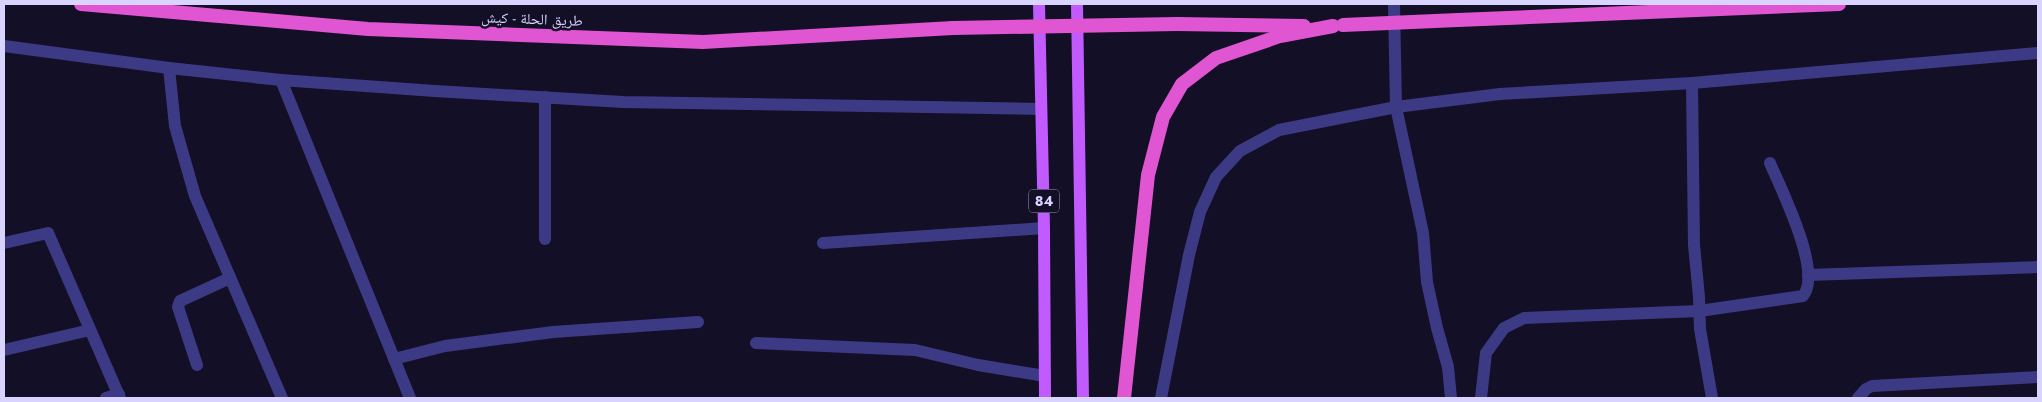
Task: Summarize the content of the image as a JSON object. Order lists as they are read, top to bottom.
{
  "streets": {
    "highway": ["طريق الحلة - كيش"],
    "main road": ["84"]
  }
}
